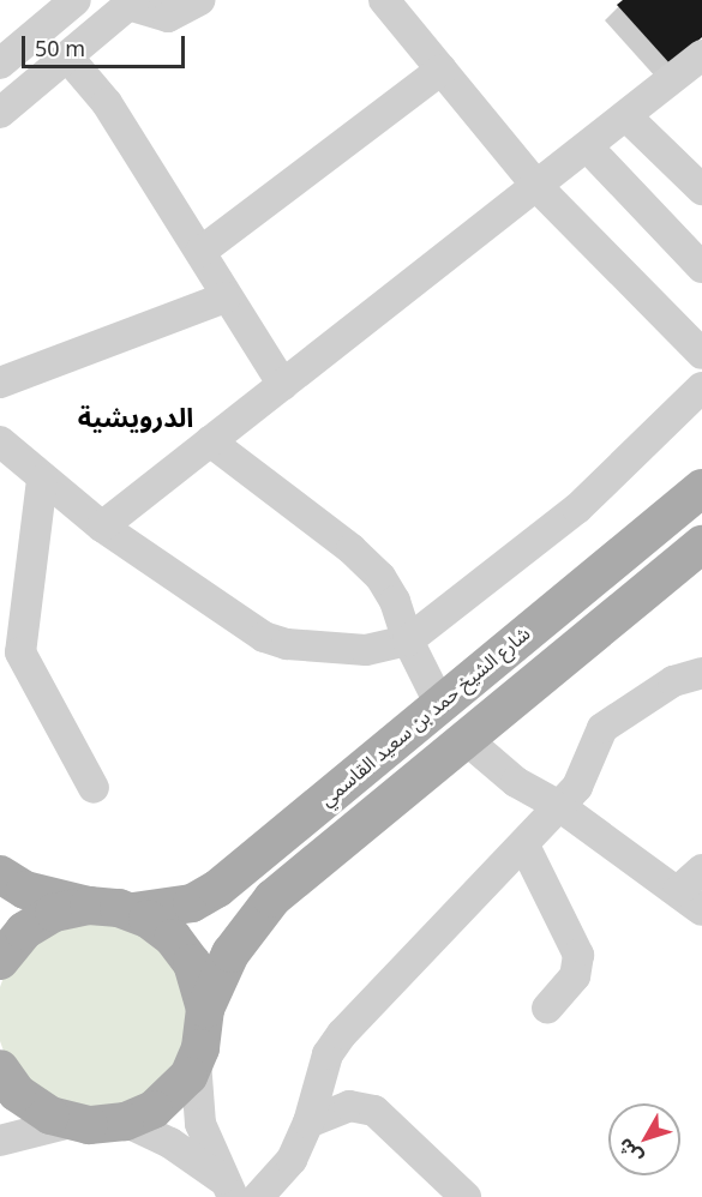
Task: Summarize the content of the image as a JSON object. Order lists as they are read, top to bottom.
{
  "streets": {
    "main road": ["شارع الشيخ حمد بن سعيد القاسمي"]
  },
  "districts": ["الدرويشية"],
  "scale_bar": "50 m",
  "north": "bottom left"
}
